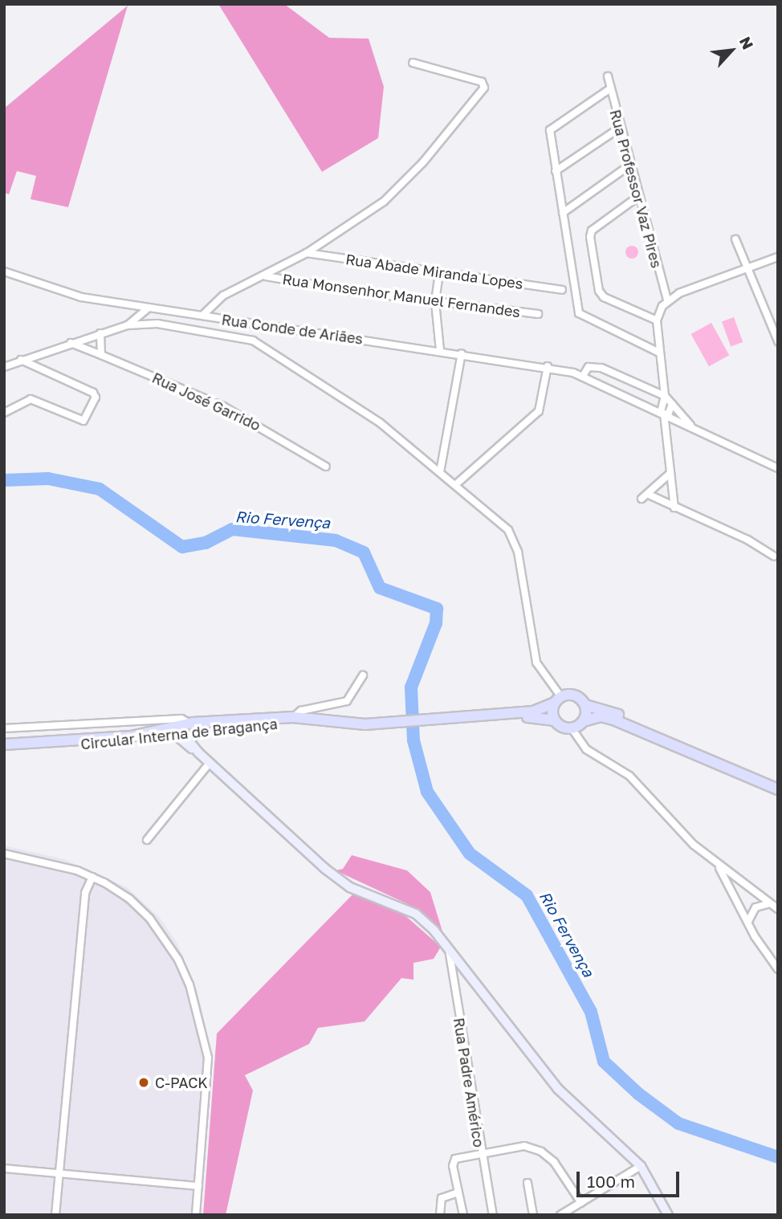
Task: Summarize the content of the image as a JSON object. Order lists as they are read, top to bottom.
{
  "streets": {
    "main road": ["Circular Interna de Bragança"],
    "street": [
      "Rua Professor Vaz Pires",
      "Rua Abade Miranda Lopes",
      "Rua Monsenhor Manuel Fernandes",
      "Rua Conde de Ariães",
      "Rua José Garrido",
      "Rua Padre Américo"
    ]
  },
  "water": ["Rio Fervença"],
  "places": ["C-PACK"],
  "scale_bar": "100 m",
  "north": "top right"
}
